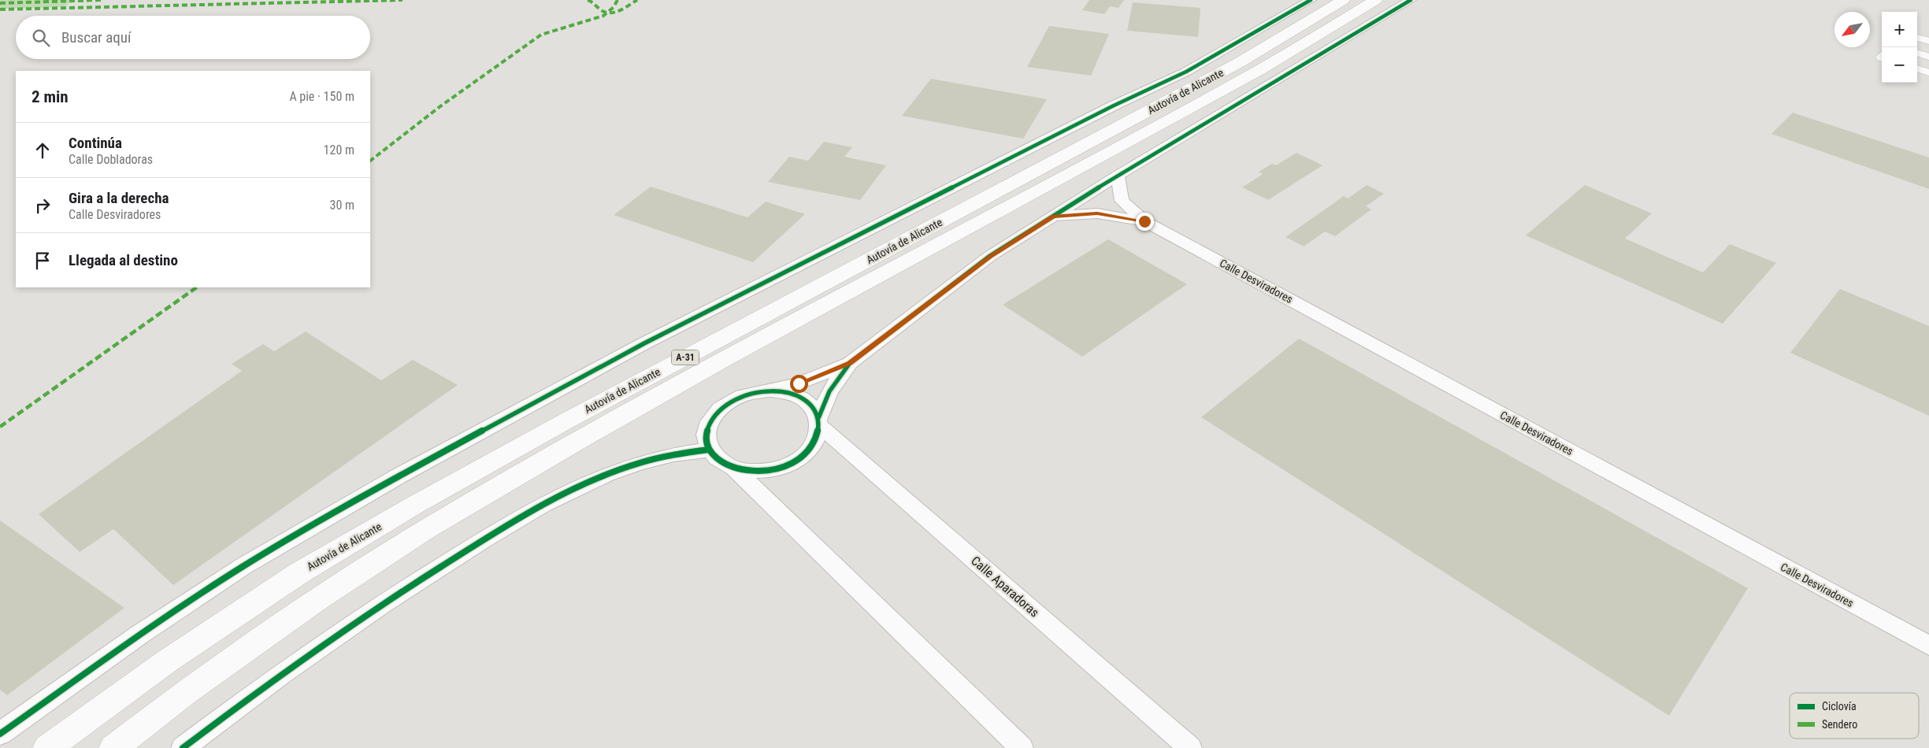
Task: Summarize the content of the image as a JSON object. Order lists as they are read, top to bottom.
{
  "streets": {
    "highway": ["Autovía de Alicante", "A-31"],
    "street": ["Calle Desviradores", "Calle Aparadoras"]
  },
  "legend": ["Ciclovía", "Sendero"],
  "north": "bottom left",
  "page": {
    "map_buttons": ["+", "−"],
    "search": "Buscar aquí",
    "heading": ["2 min", "A pie · 150 m"],
    "list": [
      ["Continúa", "Calle Dobladoras", "120 m"],
      ["Gira a la derecha", "Calle Desviradores", "30 m"],
      "Llegada al destino"
    ]
  }
}
